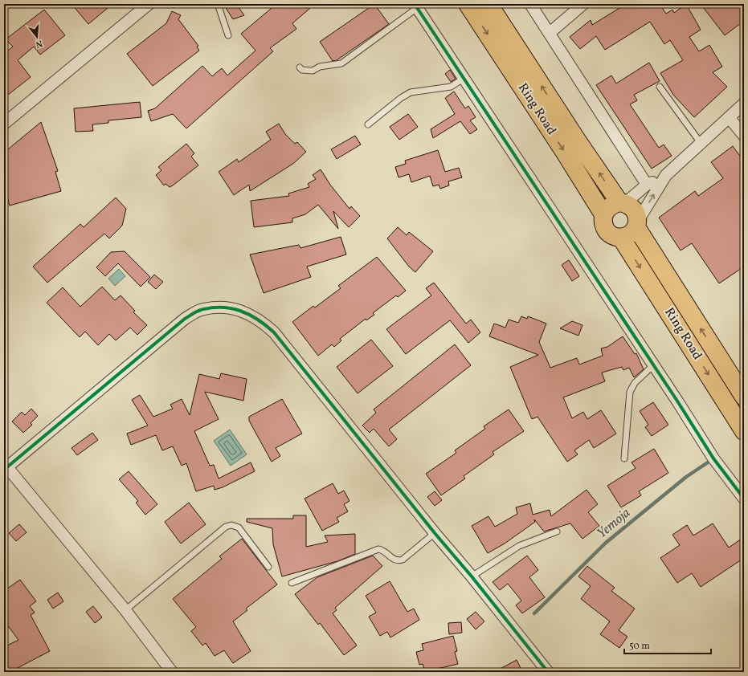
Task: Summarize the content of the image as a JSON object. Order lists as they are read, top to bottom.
{
  "streets": {
    "main road": ["Ring Road"]
  },
  "water": ["Yemoja"],
  "scale_bar": "50 m",
  "north": "bottom"
}
